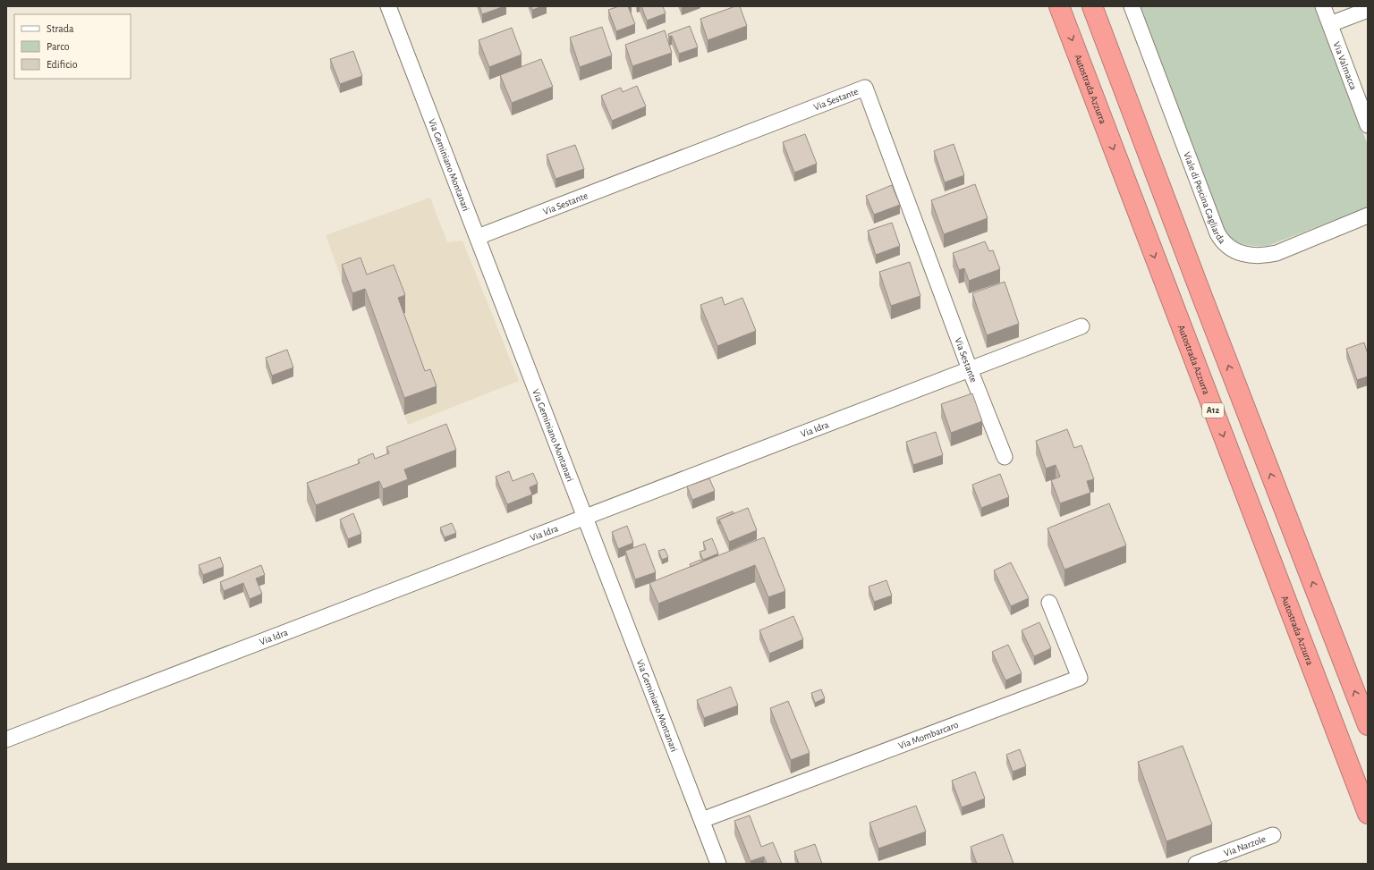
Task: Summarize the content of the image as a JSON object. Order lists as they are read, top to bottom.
{
  "streets": {
    "highway": ["Autostrada Azzurra", "A12"],
    "street": [
      "Via Valmacca",
      "Via Sestante",
      "Via Geminiano Montanari",
      "Viale di Pescina Gagliarda",
      "Via Idra",
      "Via Mombarcaro",
      "Via Narzole"
    ]
  },
  "crossings": [
    ["Via Sestante", "Via Geminiano Montanari"],
    ["Via Sestante", "Via Idra"],
    ["Via Geminiano Montanari", "Via Idra"],
    ["Via Geminiano Montanari", "Via Mombarcaro"]
  ],
  "legend": ["Strada", "Parco", "Edificio"]
}
